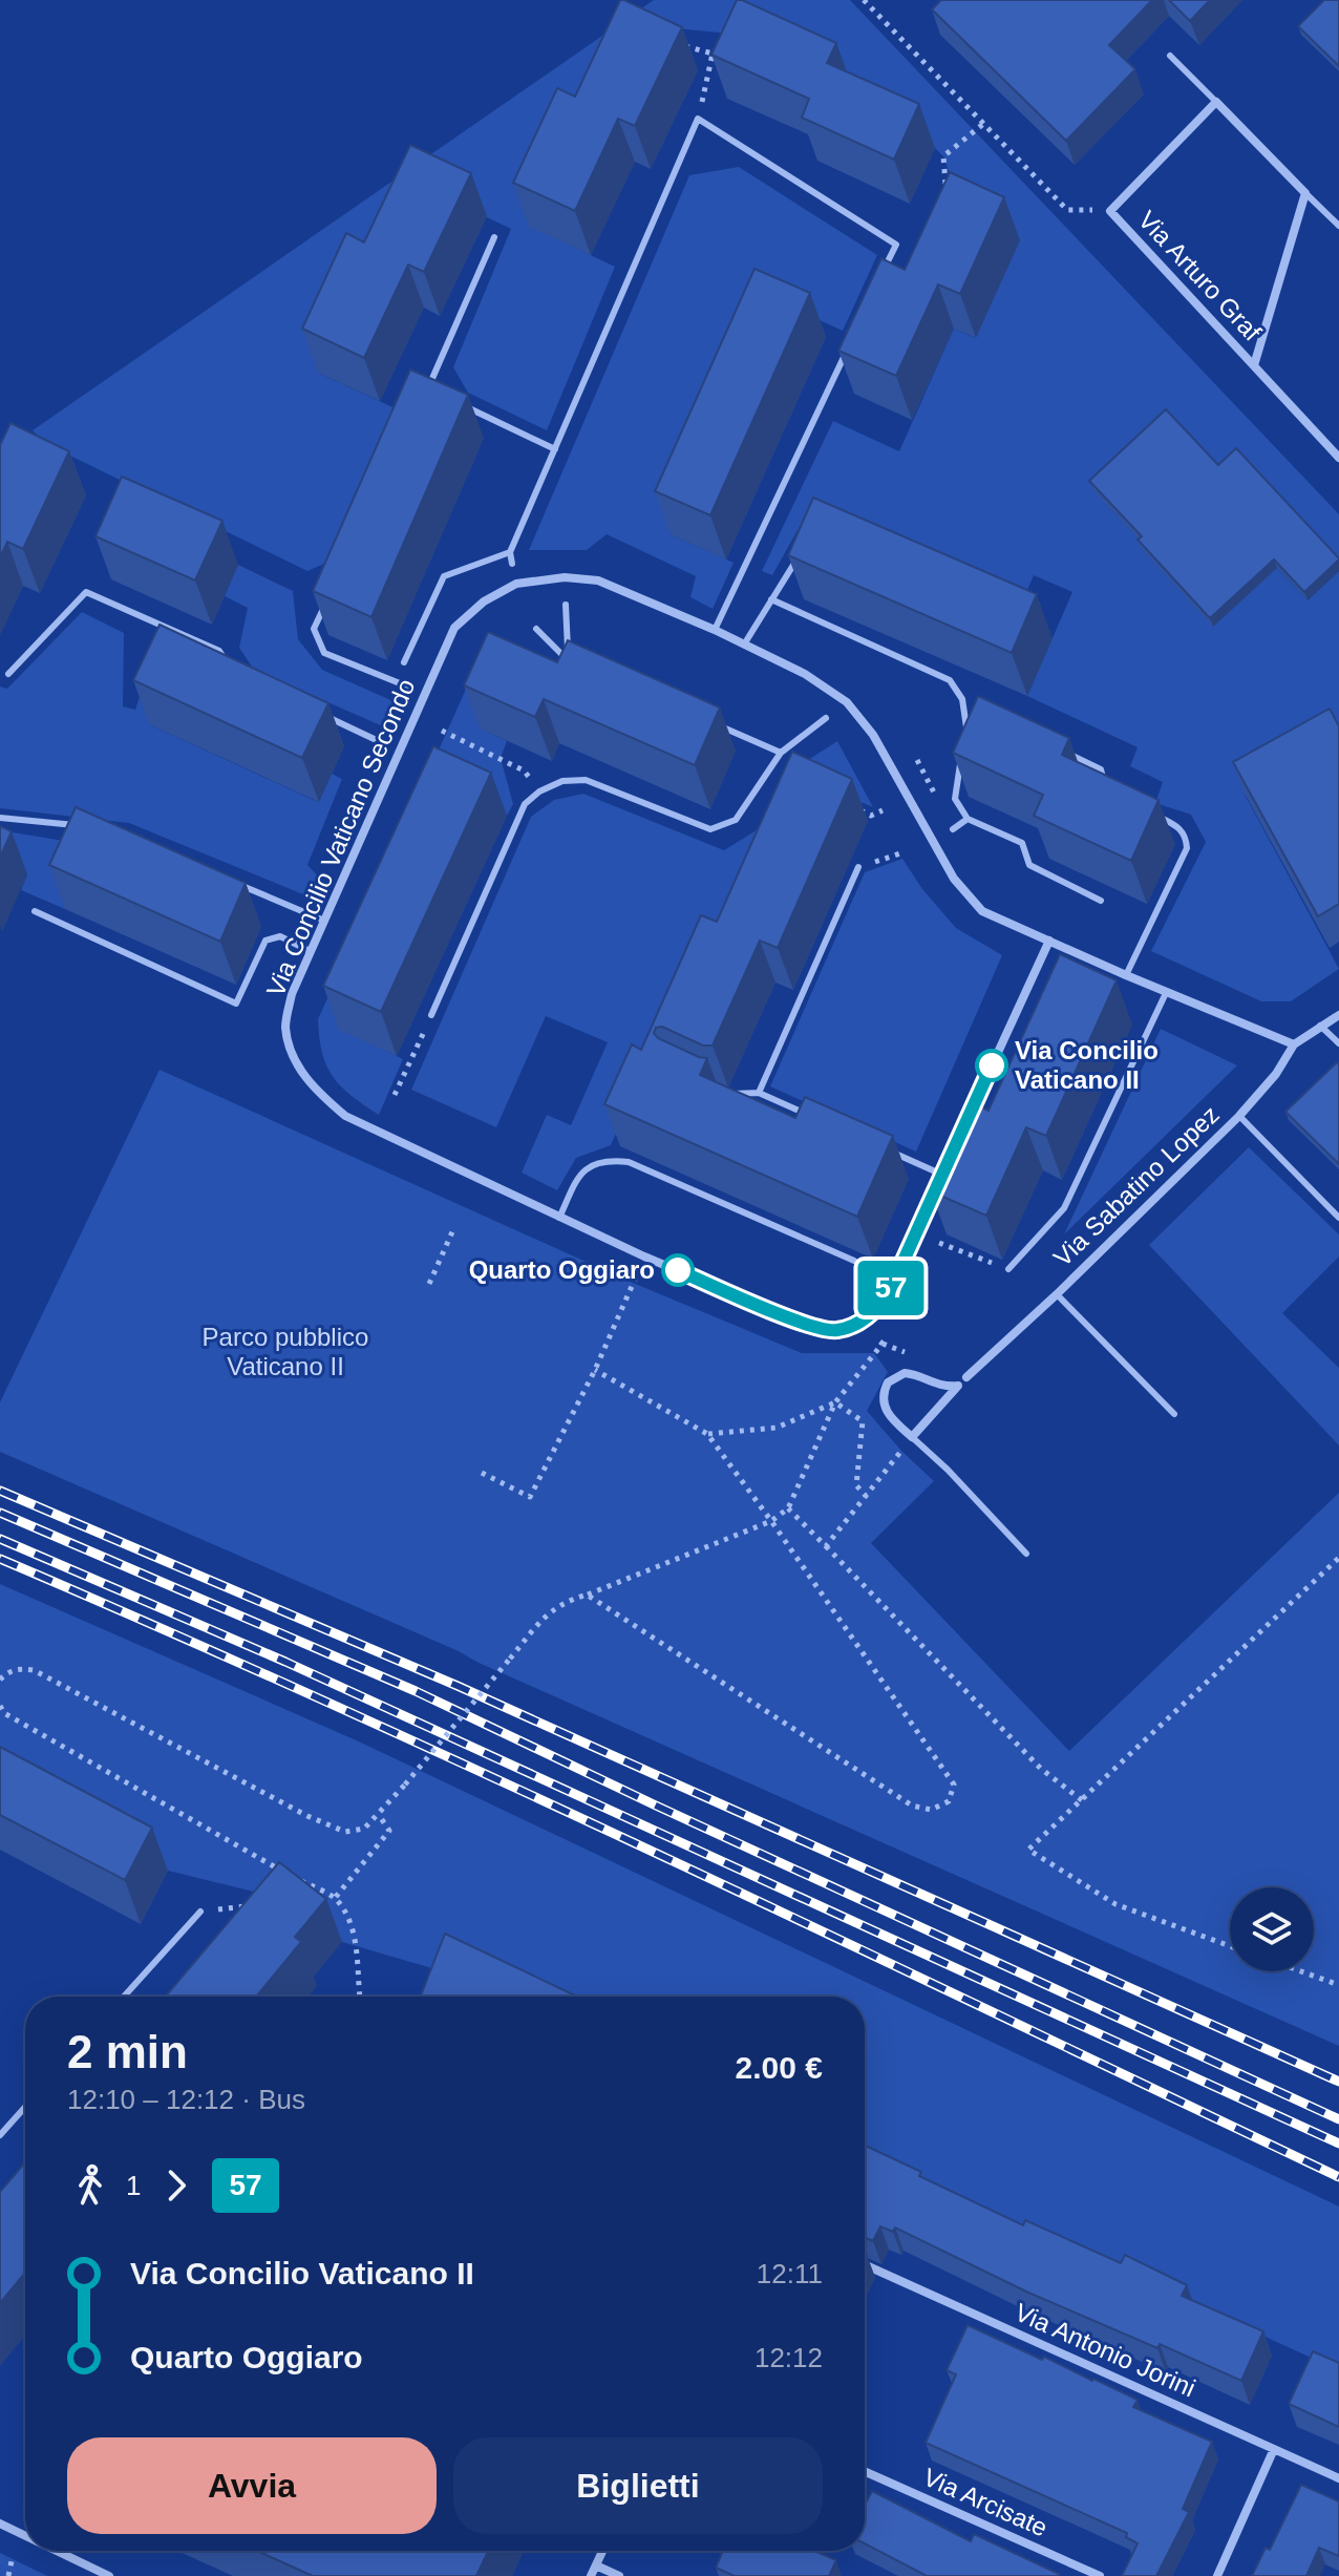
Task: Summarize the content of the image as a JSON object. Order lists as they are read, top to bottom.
{
  "streets": {
    "street": [
      "Via Arturo Graf",
      "Via Concilio Vaticano Secondo",
      "Via Sabatino Lopez",
      "Via Antonio Jorini",
      "Via Arcisate"
    ]
  },
  "crossings": [
    ["Via Concilio Vaticano Secondo", "Via Sabatino Lopez"]
  ],
  "parks": ["Parco pubblico Vaticano II"],
  "places": ["Via Concilio Vaticano II", "Quarto Oggiaro"],
  "lines": ["bus line 57"],
  "page": {
    "on_map": "57",
    "heading": ["2 min", "12:10 – 12:12 · Bus", "2.00 €"],
    "legs": ["1", "57"],
    "list": [
      {
        "name": "Via Concilio Vaticano II",
        "value": "12:11"
      },
      {
        "name": "Quarto Oggiaro",
        "value": "12:12"
      }
    ],
    "buttons": ["Avvia", "Biglietti"]
  }
}
